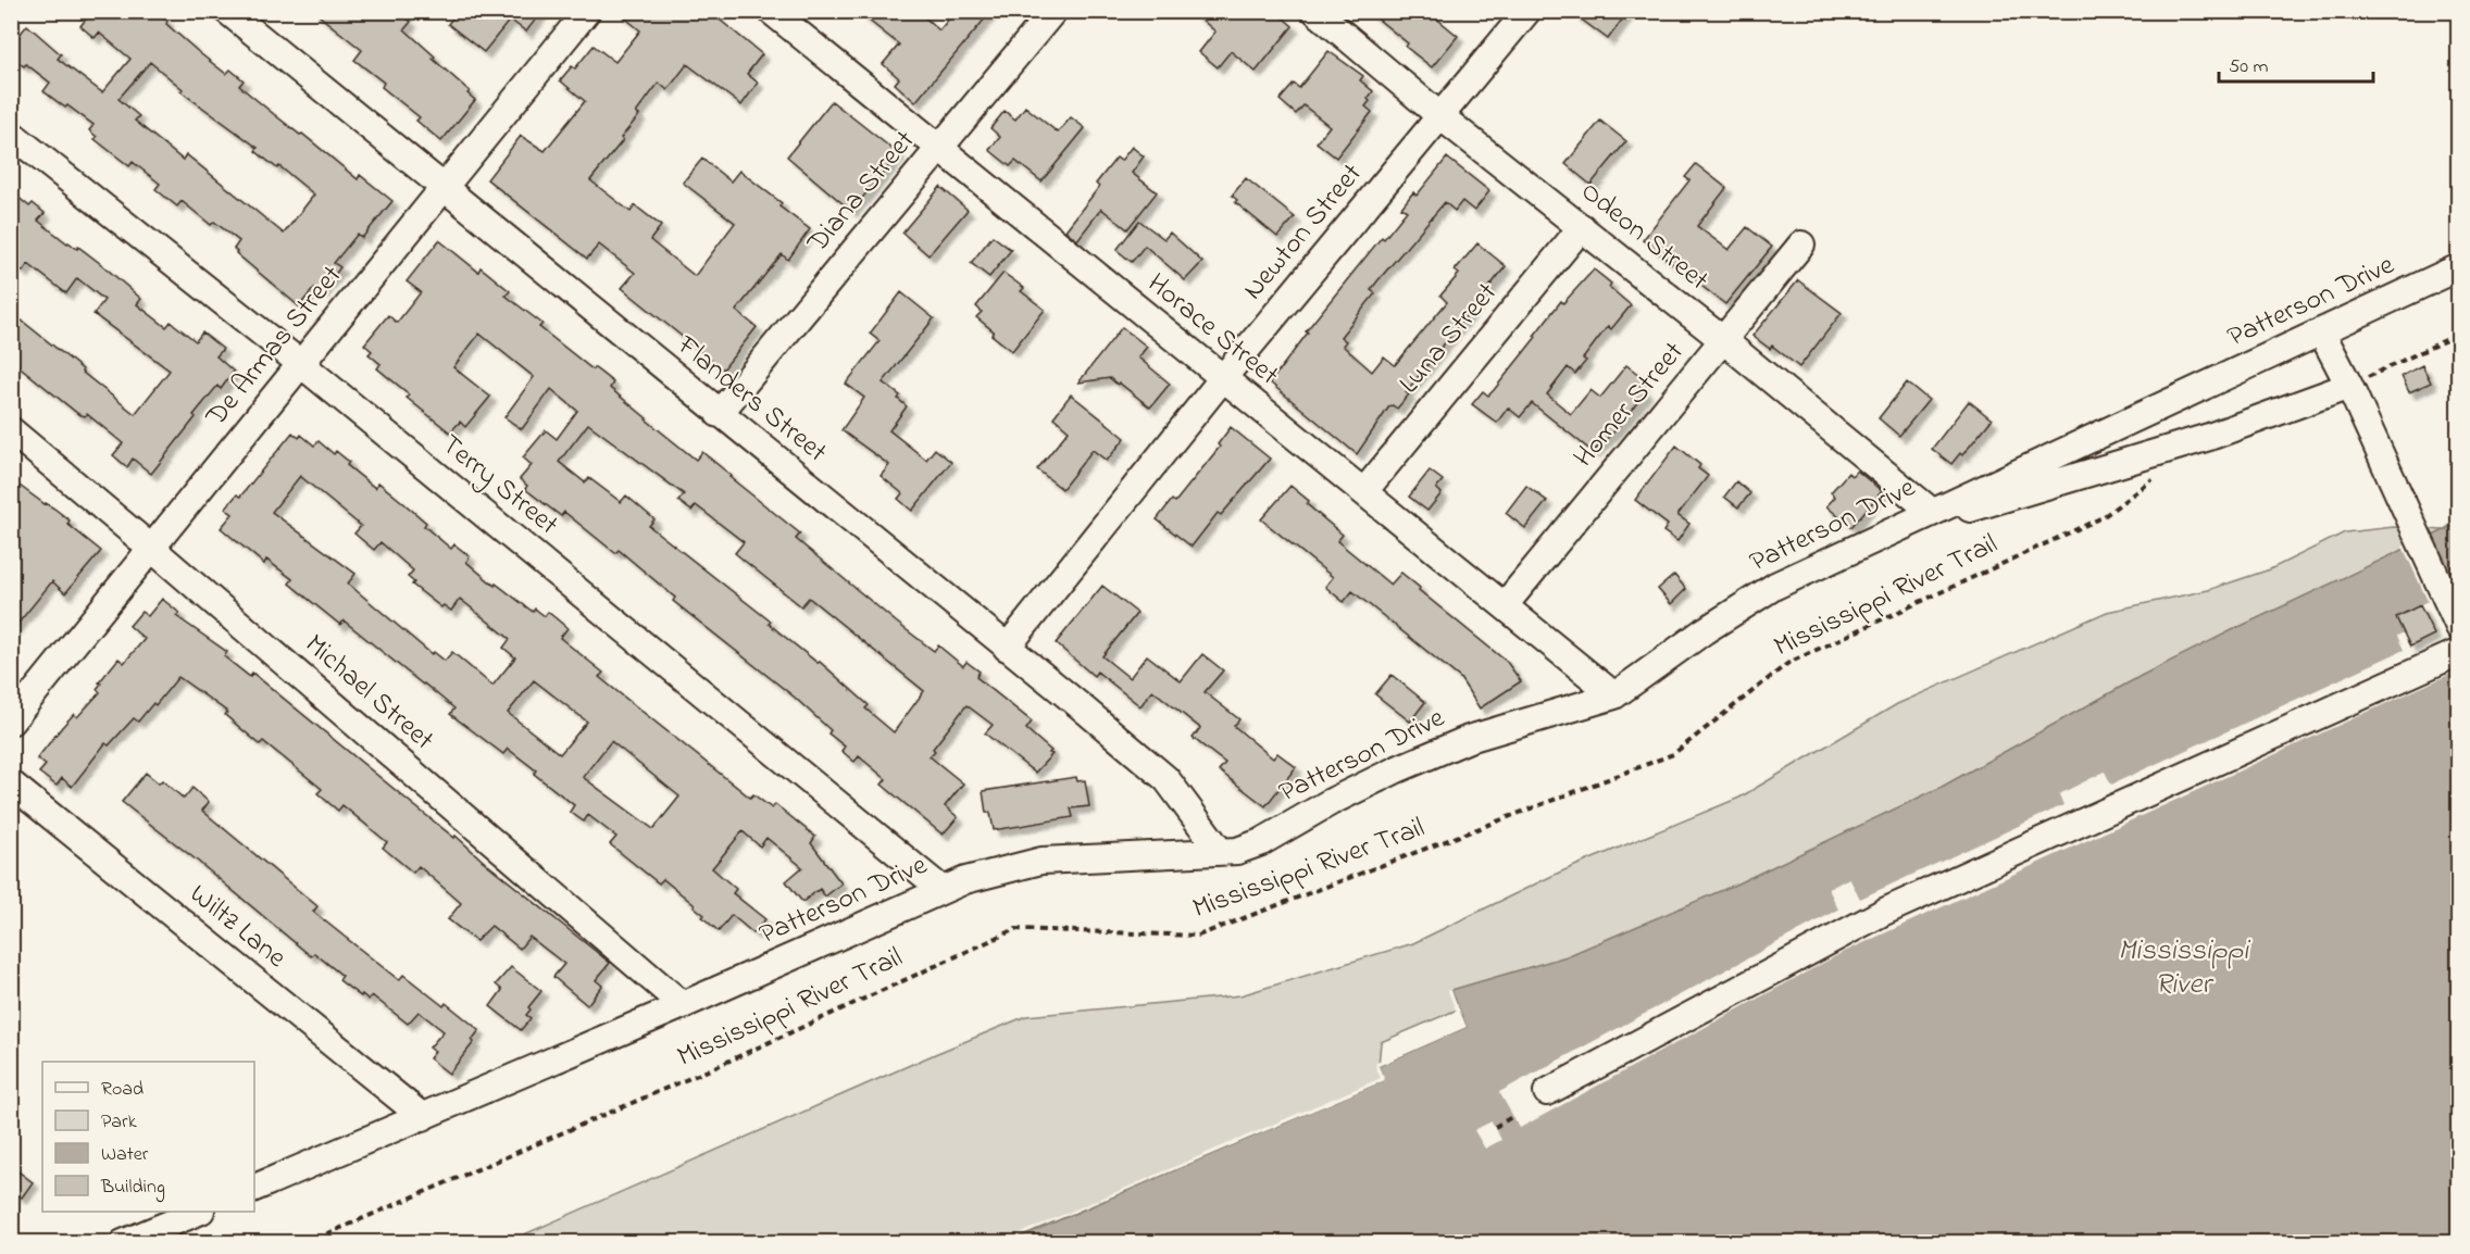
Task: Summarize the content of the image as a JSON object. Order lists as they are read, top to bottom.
{
  "streets": {
    "street": [
      "Diana Street",
      "Newton Street",
      "Odeon Street",
      "Patterson Drive",
      "Horace Street",
      "Luna Street",
      "De Armas Street",
      "Flanders Street",
      "Homer Street",
      "Terry Street",
      "Michael Street",
      "Wiltz Lane"
    ],
    "path": ["Mississippi River Trail"]
  },
  "crossings": [
    ["Diana Street", "Horace Street"],
    ["Diana Street", "Flanders Street"],
    ["Newton Street", "Odeon Street"],
    ["Newton Street", "Horace Street"],
    ["Newton Street", "Flanders Street"],
    ["Odeon Street", "Patterson Drive"],
    ["Odeon Street", "Luna Street"],
    ["Odeon Street", "Homer Street"],
    ["Patterson Drive", "Horace Street"],
    ["Patterson Drive", "Flanders Street"],
    ["Patterson Drive", "Terry Street"],
    ["Patterson Drive", "Michael Street"],
    ["Patterson Drive", "Wiltz Lane"],
    ["Horace Street", "Luna Street"],
    ["Horace Street", "Homer Street"],
    ["De Armas Street", "Flanders Street"],
    ["De Armas Street", "Terry Street"],
    ["De Armas Street", "Michael Street"]
  ],
  "water": ["Mississippi River"],
  "legend": [
    "Road",
    "Park",
    "Water",
    "Building"
  ],
  "scale_bar": "50 m"
}
